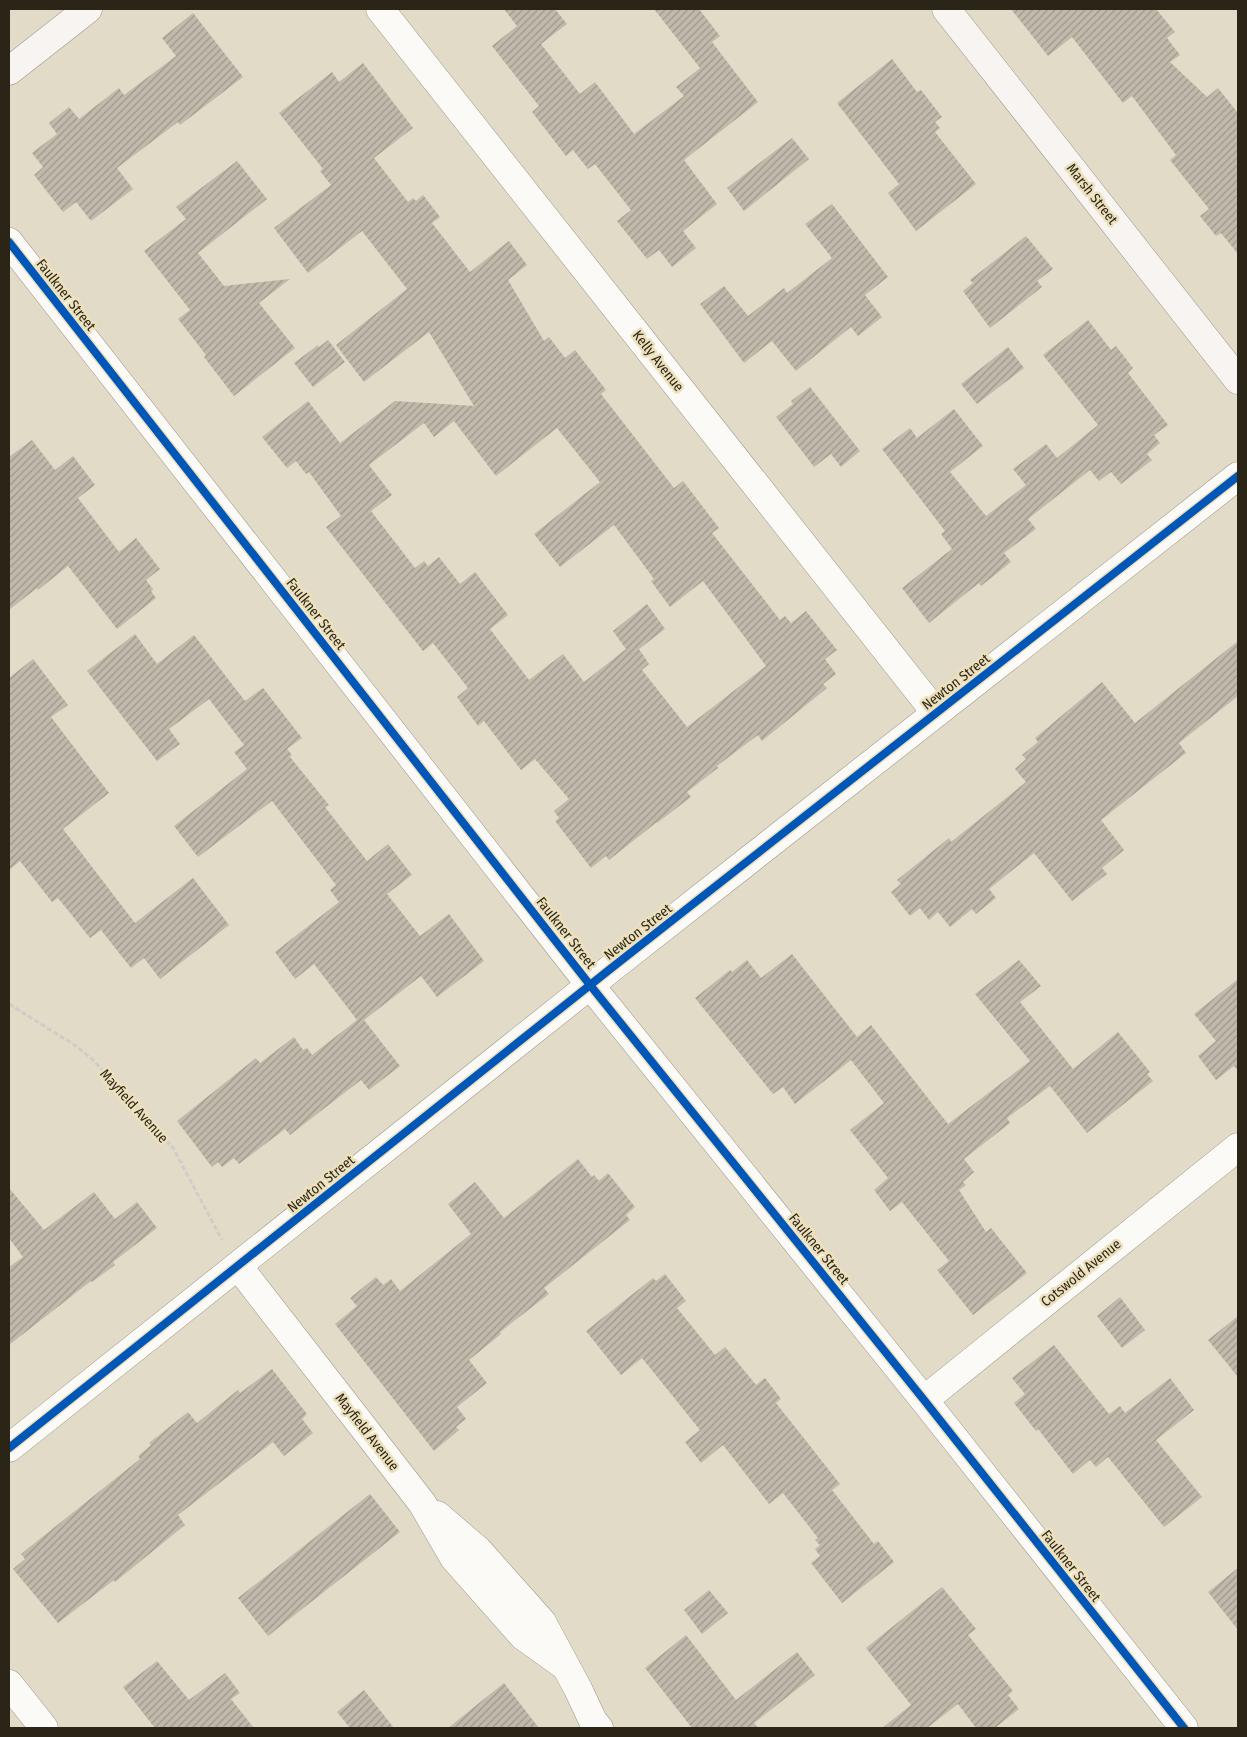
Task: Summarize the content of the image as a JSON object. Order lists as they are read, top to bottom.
{
  "streets": {
    "main road": ["Marsh Street"],
    "street": [
      "Faulkner Street",
      "Kelly Avenue",
      "Newton Street",
      "Mayfield Avenue",
      "Cotswold Avenue"
    ]
  },
  "crossings": [
    ["Faulkner Street", "Newton Street"],
    ["Faulkner Street", "Cotswold Avenue"],
    ["Kelly Avenue", "Newton Street"],
    ["Newton Street", "Mayfield Avenue"]
  ]
}
